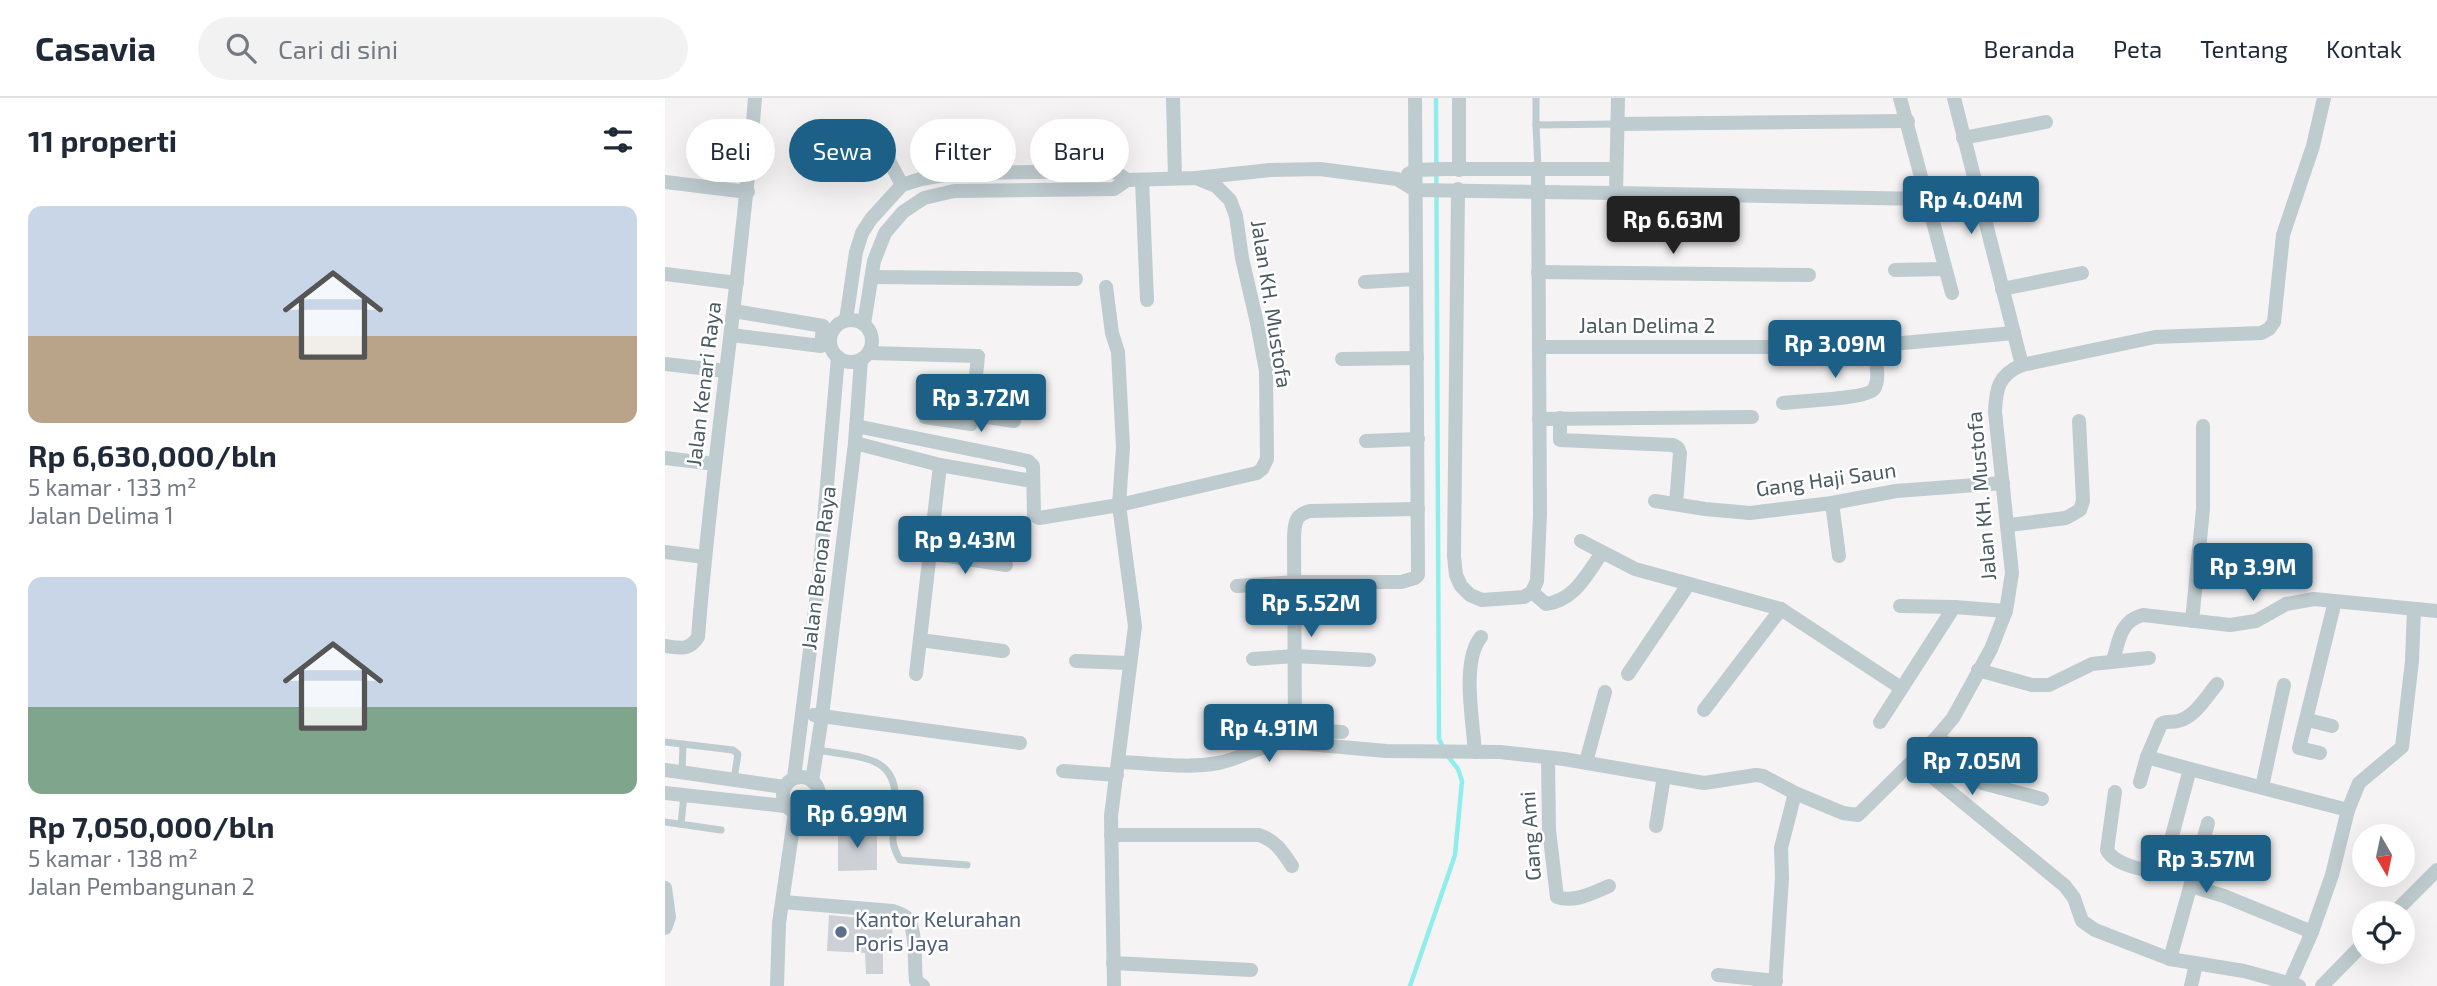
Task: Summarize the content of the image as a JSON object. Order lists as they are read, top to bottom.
{
  "streets": {
    "street": [
      "Jalan KH. Mustofa",
      "Jalan Delima 2",
      "Jalan Kenari Raya",
      "Gang Haji Saun",
      "Jalan Benoa Raya",
      "Gang Ami"
    ]
  },
  "crossings": [
    ["Jalan KH. Mustofa", "Gang Haji Saun"],
    ["Jalan KH. Mustofa", "Jalan Benoa Raya"],
    ["Jalan KH. Mustofa", "Gang Ami"]
  ],
  "places": ["Kantor Kelurahan Poris Jaya"],
  "north": "bottom",
  "page": {
    "header": "Casavia",
    "search": "Cari di sini",
    "nav": [
      "Beranda",
      "Peta",
      "Tentang",
      "Kontak"
    ],
    "heading": "11 properti",
    "chip": [
      "Beli",
      "Sewa",
      "Filter",
      "Baru"
    ],
    "price": [
      "Rp 4.04M",
      "Rp 6.63M",
      "Rp 3.09M",
      "Rp 3.72M",
      "Rp 9.43M",
      "Rp 3.9M",
      "Rp 5.52M",
      "Rp 4.91M",
      "Rp 7.05M",
      "Rp 6.99M",
      "Rp 3.57M"
    ],
    "list": [
      {
        "name": "Rp 6,630,000/bln",
        "note": "5 kamar · 133 m² · Jalan Delima 1"
      },
      {
        "name": "Rp 7,050,000/bln",
        "note": "5 kamar · 138 m² · Jalan Pembangunan 2"
      }
    ]
  }
}
